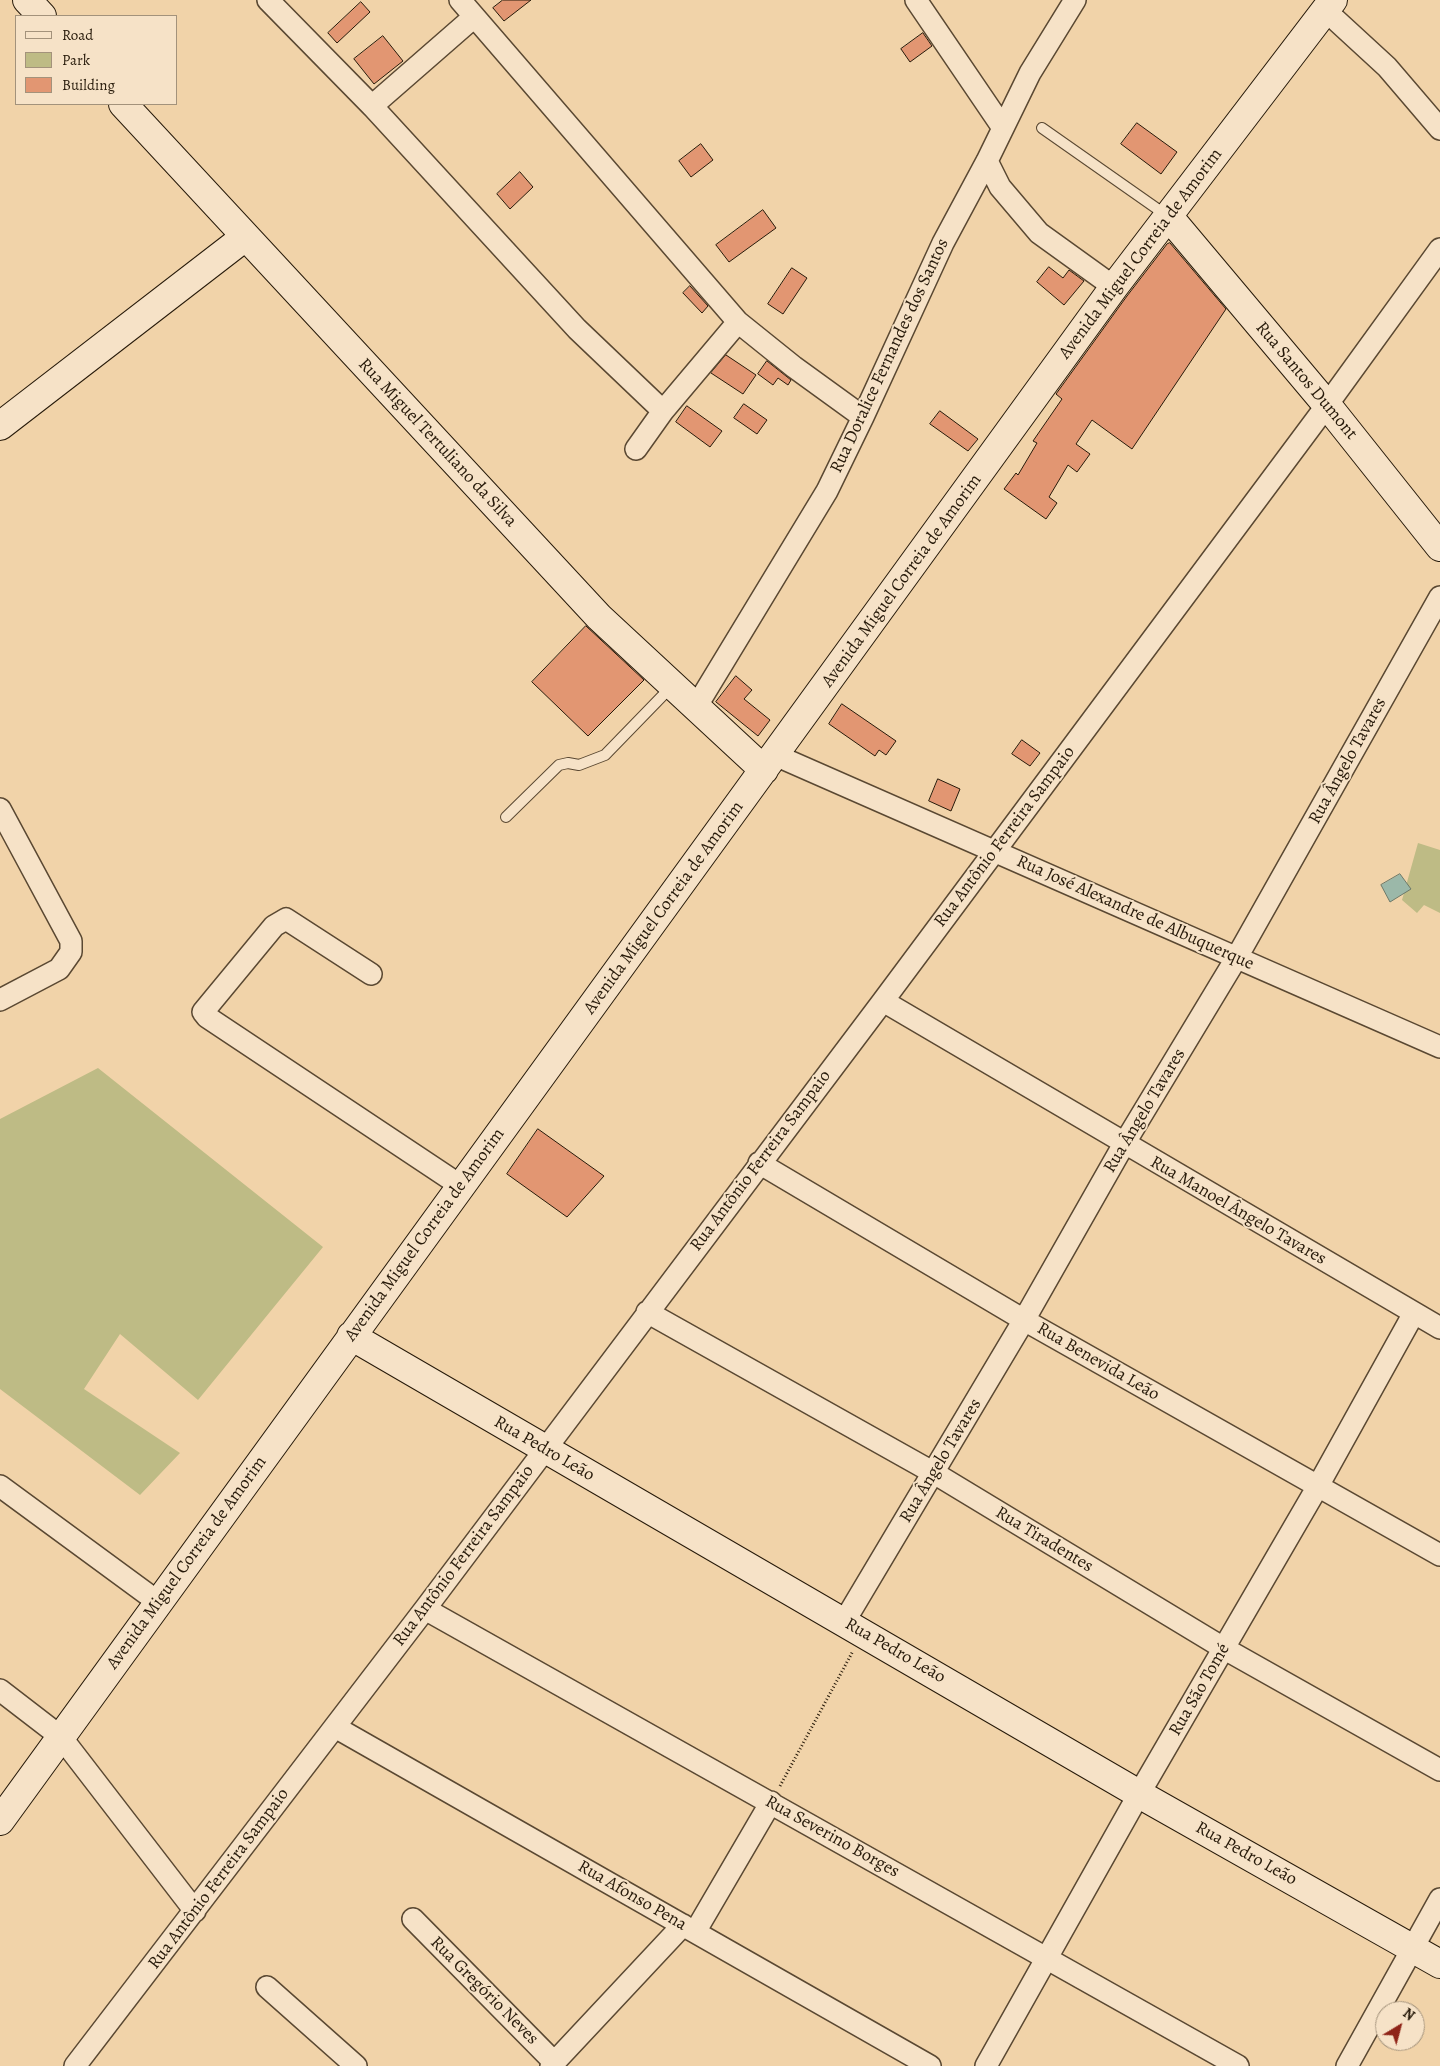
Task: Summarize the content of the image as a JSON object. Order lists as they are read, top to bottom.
{
  "streets": {
    "street": [
      "Avenida Miguel Correia de Amorim",
      "Rua Doralice Fernandes dos Santos",
      "Rua Santos Dumont",
      "Rua Miguel Tertuliano da Silva",
      "Rua Ângelo Tavares",
      "Rua Antônio Ferreira Sampaio",
      "Rua José Alexandre de Albuquerque",
      "Rua Manoel Ângelo Tavares",
      "Rua Benevida Leão",
      "Rua Pedro Leão",
      "Rua Tiradentes",
      "Rua São Tomé",
      "Rua Severino Borges",
      "Rua Afonso Pena",
      "Rua Gregório Neves"
    ]
  },
  "crossings": [
    ["Avenida Miguel Correia de Amorim", "Rua Santos Dumont"],
    ["Avenida Miguel Correia de Amorim", "Rua Miguel Tertuliano da Silva"],
    ["Avenida Miguel Correia de Amorim", "Rua José Alexandre de Albuquerque"],
    ["Avenida Miguel Correia de Amorim", "Rua Pedro Leão"],
    ["Rua Doralice Fernandes dos Santos", "Rua Miguel Tertuliano da Silva"],
    ["Rua Santos Dumont", "Rua Antônio Ferreira Sampaio"],
    ["Rua Miguel Tertuliano da Silva", "Rua José Alexandre de Albuquerque"],
    ["Rua Ângelo Tavares", "Rua José Alexandre de Albuquerque"],
    ["Rua Ângelo Tavares", "Rua Manoel Ângelo Tavares"],
    ["Rua Ângelo Tavares", "Rua Benevida Leão"],
    ["Rua Ângelo Tavares", "Rua Pedro Leão"],
    ["Rua Ângelo Tavares", "Rua Tiradentes"],
    ["Rua Antônio Ferreira Sampaio", "Rua José Alexandre de Albuquerque"],
    ["Rua Antônio Ferreira Sampaio", "Rua Manoel Ângelo Tavares"],
    ["Rua Antônio Ferreira Sampaio", "Rua Benevida Leão"],
    ["Rua Antônio Ferreira Sampaio", "Rua Pedro Leão"],
    ["Rua Antônio Ferreira Sampaio", "Rua Tiradentes"],
    ["Rua Antônio Ferreira Sampaio", "Rua Severino Borges"],
    ["Rua Antônio Ferreira Sampaio", "Rua Afonso Pena"],
    ["Rua Manoel Ângelo Tavares", "Rua São Tomé"],
    ["Rua Benevida Leão", "Rua São Tomé"],
    ["Rua Pedro Leão", "Rua São Tomé"],
    ["Rua Tiradentes", "Rua São Tomé"],
    ["Rua São Tomé", "Rua Severino Borges"]
  ],
  "legend": ["Road", "Park", "Building"],
  "north": "top right"
}
